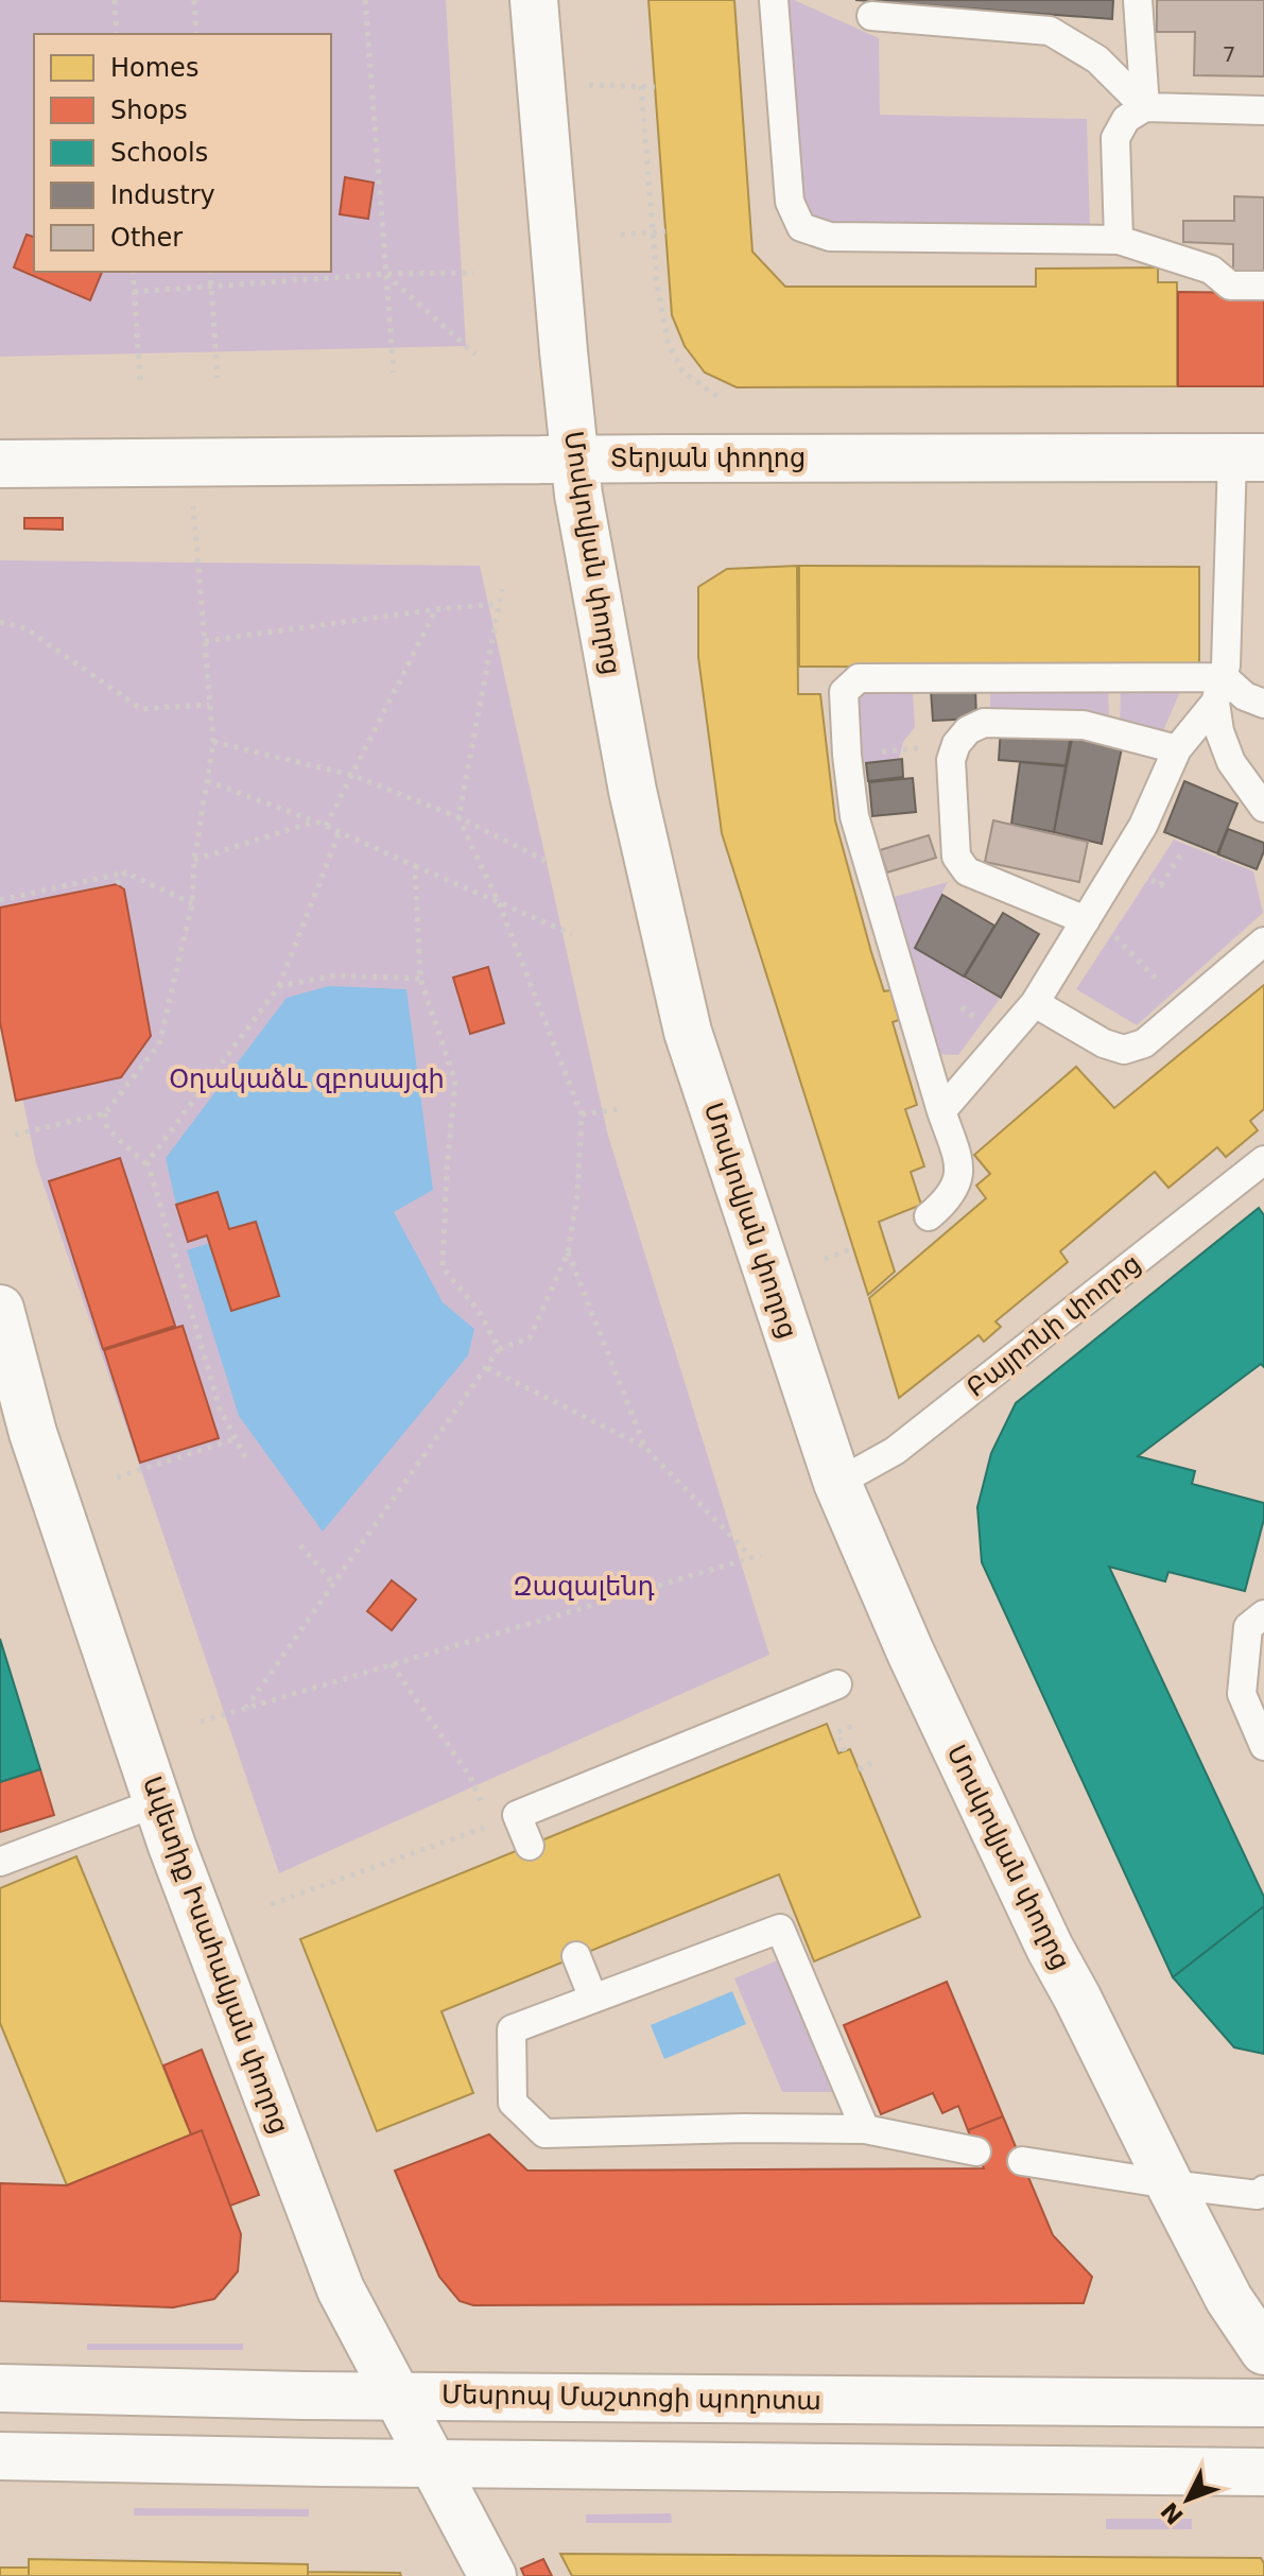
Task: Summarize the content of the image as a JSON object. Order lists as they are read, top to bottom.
{
  "streets": {
    "main road": [
      "Տերյան փողոց",
      "Մոսկովյան փողոց",
      "Ավետիք Իսահակյան փողոց",
      "Մեսրոպ Մաշտոցի պողոտա"
    ],
    "lane": ["Բայրոնի փողոց"]
  },
  "crossings": [
    ["Տերյան փողոց", "Մոսկովյան փողոց"],
    ["Մոսկովյան փողոց", "Բայրոնի փողոց"],
    ["Ավետիք Իսահակյան փողոց", "Մեսրոպ Մաշտոցի պողոտա"]
  ],
  "parks": ["Օղակաձև զբոսայգի", "Զազալենդ"],
  "house_numbers": ["7"],
  "legend": [
    "Homes",
    "Shops",
    "Schools",
    "Industry",
    "Other"
  ],
  "north": "bottom left"
}
